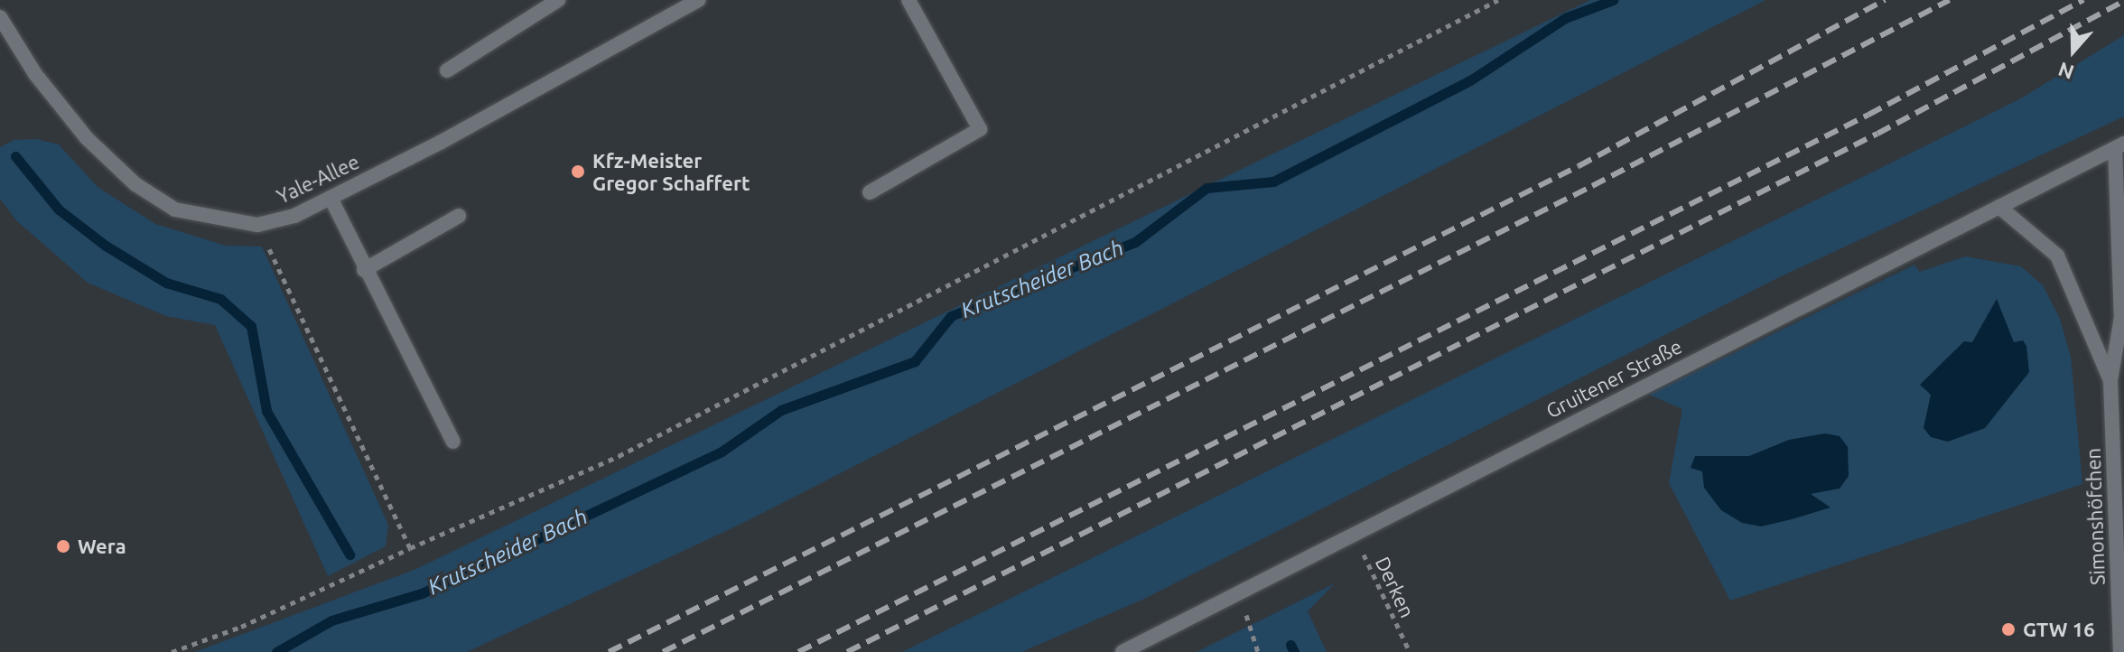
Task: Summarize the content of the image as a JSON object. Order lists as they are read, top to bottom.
{
  "streets": {
    "street": ["Yale-Allee", "Gruitener Straße", "Simonshöfchen"],
    "path": ["Derken"]
  },
  "crossings": [
    ["Gruitener Straße", "Simonshöfchen"],
    ["Gruitener Straße", "Derken"]
  ],
  "water": ["Krutscheider Bach"],
  "places": ["Kfz-Meister Gregor Schaffert", "Wera", "GTW 16"],
  "north": "bottom"
}
